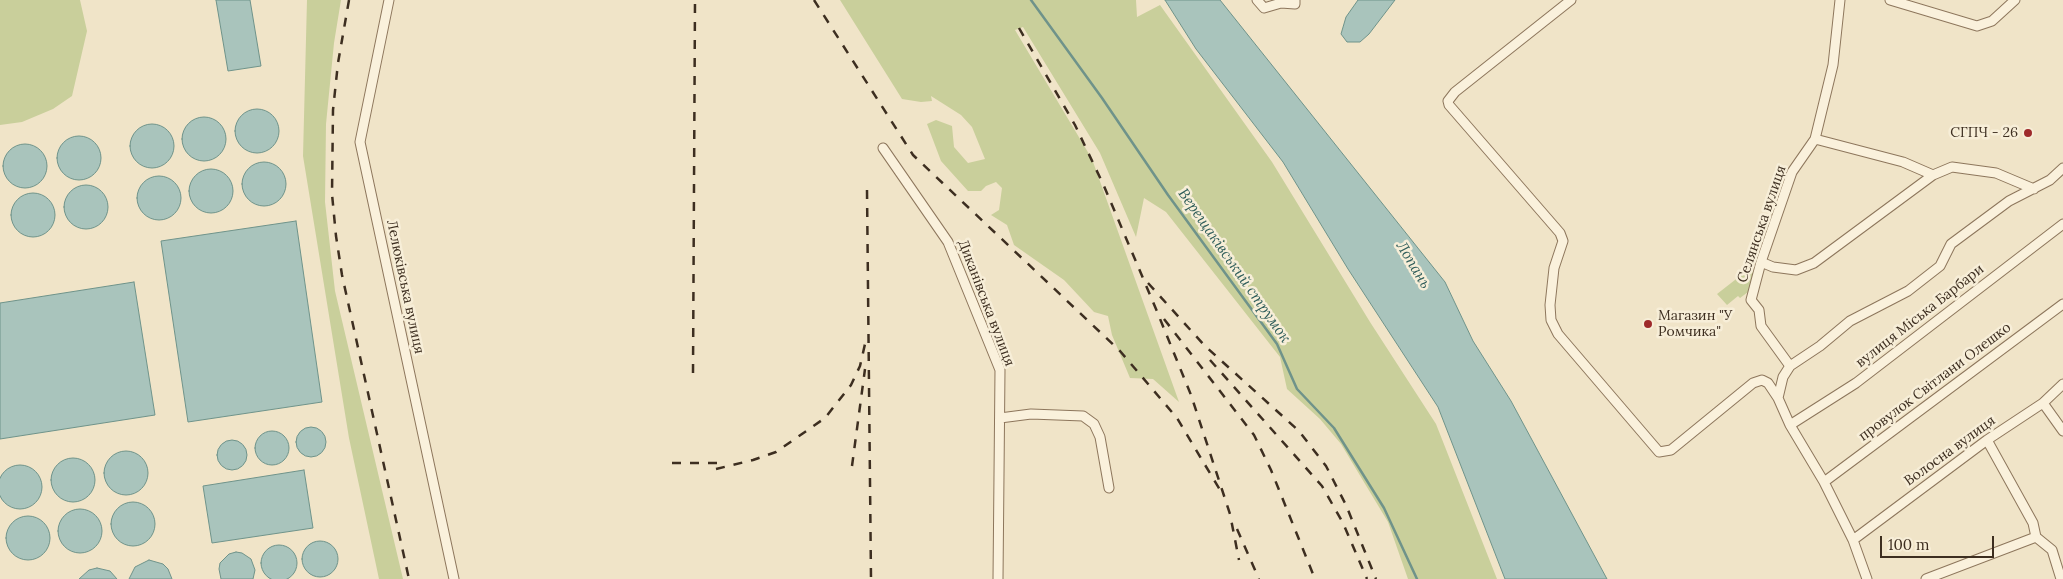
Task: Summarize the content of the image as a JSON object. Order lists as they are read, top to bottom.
{
  "streets": {
    "street": [
      "Селянська вулиця",
      "Лелюківська вулиця",
      "Диканівська вулиця",
      "вулиця Міська Барбари",
      "провулок Світлани Олешко",
      "Волосна вулиця"
    ]
  },
  "water": ["Лопань", "Верещаківський струмок"],
  "places": ["СГПЧ - 26", "Магазин \"У Ромчика\""],
  "scale_bar": "100 m"
}
